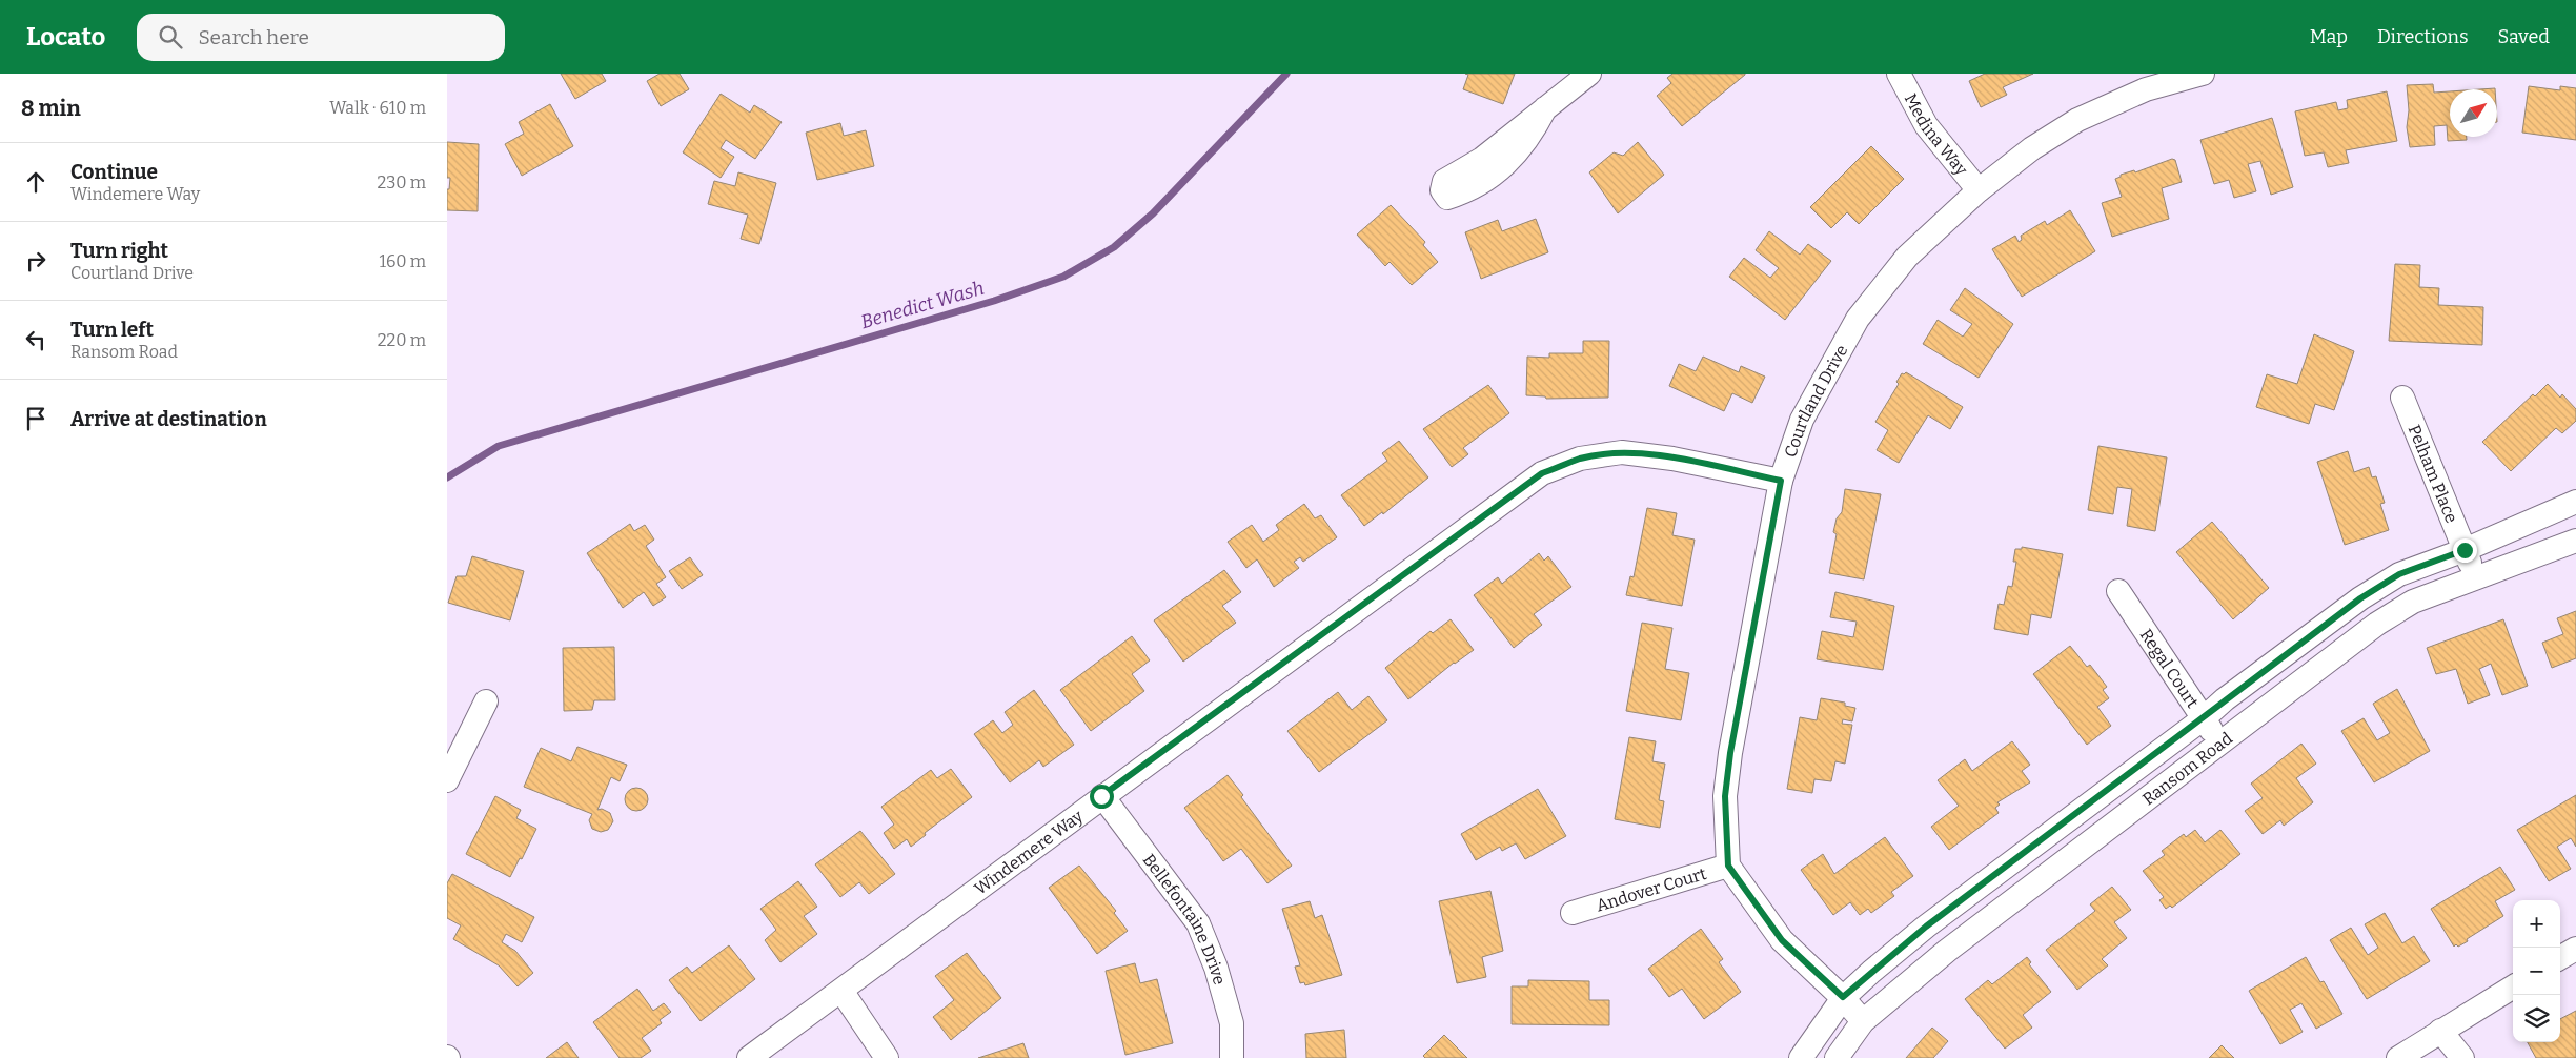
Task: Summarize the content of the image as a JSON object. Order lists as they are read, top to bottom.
{
  "streets": {
    "street": [
      "Medina Way",
      "Courtland Drive",
      "Pelham Place",
      "Regal Court",
      "Ransom Road",
      "Windemere Way",
      "Andover Court",
      "Bellefontaine Drive"
    ]
  },
  "crossings": [
    ["Medina Way", "Courtland Drive"],
    ["Courtland Drive", "Windemere Way"],
    ["Courtland Drive", "Andover Court"],
    ["Pelham Place", "Ransom Road"],
    ["Regal Court", "Ransom Road"],
    ["Windemere Way", "Bellefontaine Drive"]
  ],
  "water": ["Benedict Wash"],
  "north": "top right",
  "page": {
    "header": "Locato",
    "search": "Search here",
    "nav": ["Map", "Directions", "Saved"],
    "heading": ["8 min", "Walk · 610 m"],
    "list": [
      ["Continue", "Windemere Way", "230 m"],
      ["Turn right", "Courtland Drive", "160 m"],
      ["Turn left", "Ransom Road", "220 m"],
      "Arrive at destination"
    ],
    "map_buttons": ["+", "−"]
  }
}
